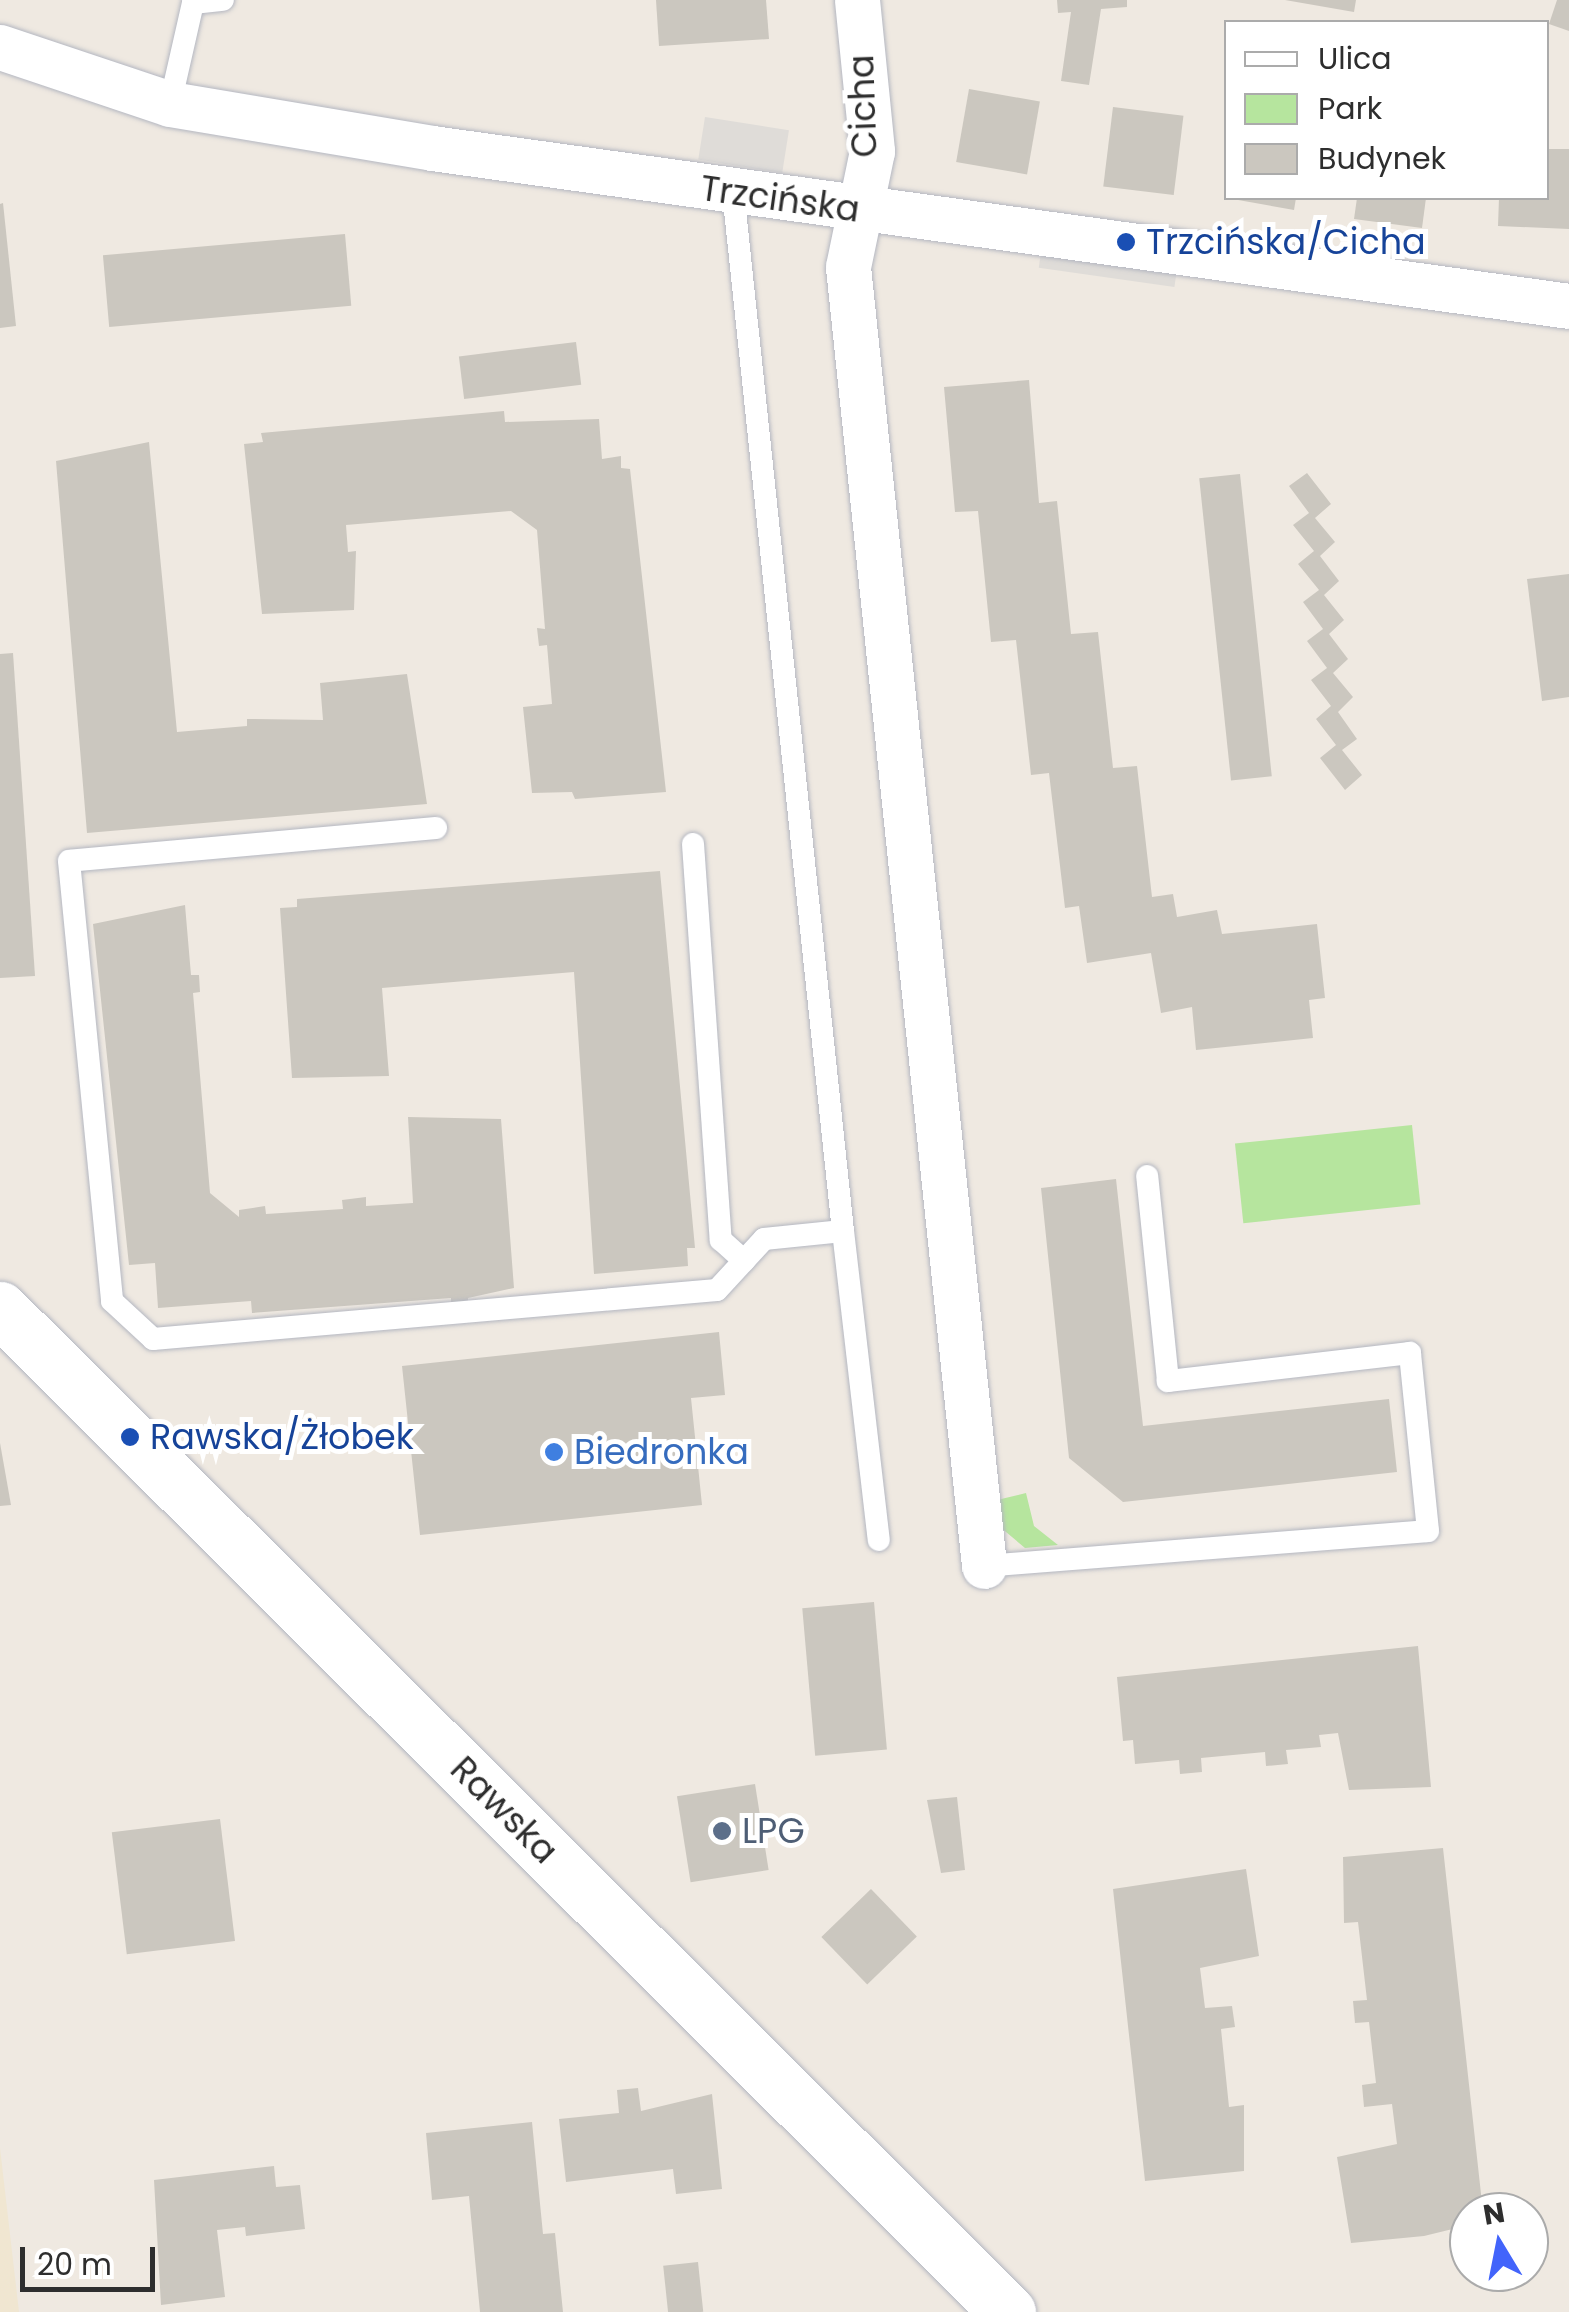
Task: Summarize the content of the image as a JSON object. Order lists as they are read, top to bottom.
{
  "streets": {
    "street": ["Cicha", "Trzcińska", "Rawska"]
  },
  "crossings": [
    ["Cicha", "Trzcińska"]
  ],
  "places": [
    "Trzcińska/Cicha",
    "Rawska/Żłobek",
    "Biedronka",
    "LPG"
  ],
  "legend": ["Ulica", "Park", "Budynek"],
  "scale_bar": "20 m",
  "north": "top"
}
